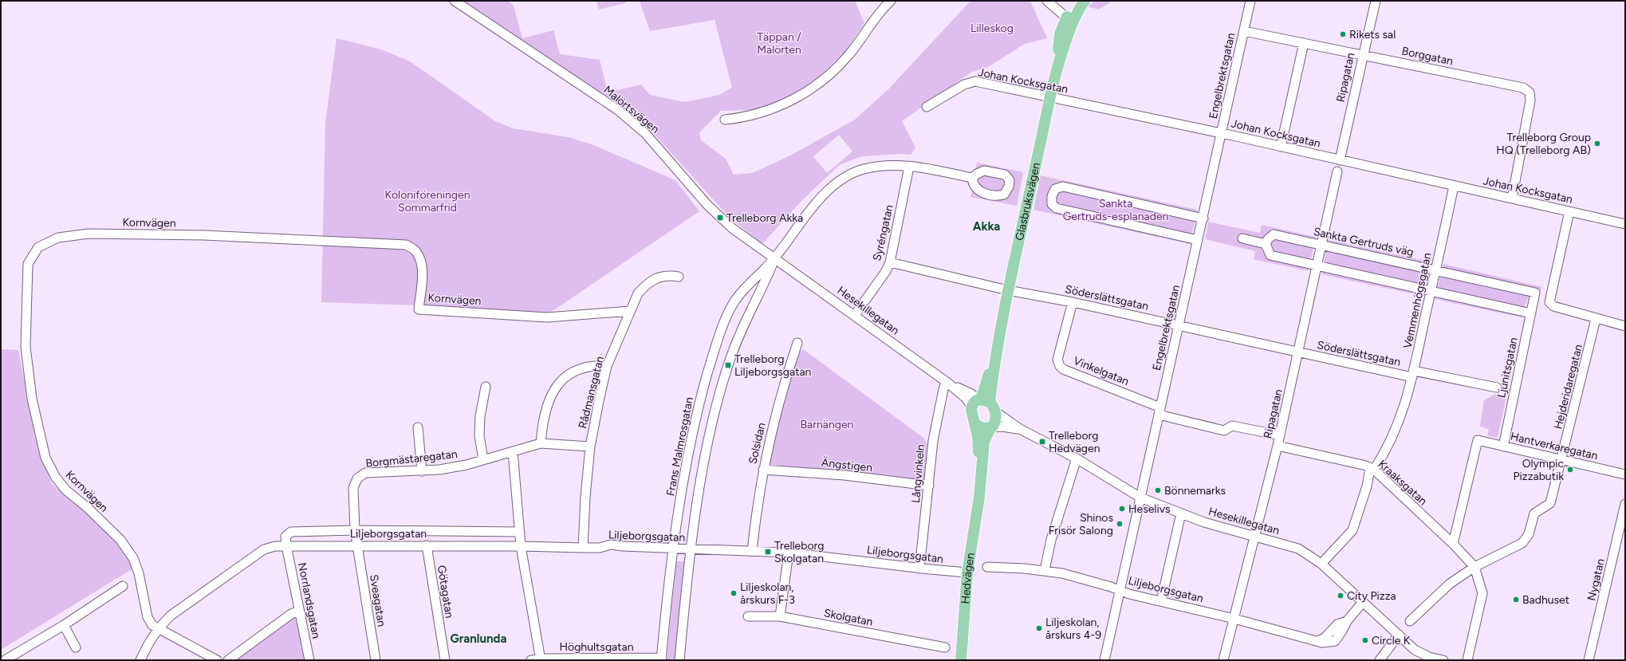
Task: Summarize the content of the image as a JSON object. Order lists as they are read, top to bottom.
{
  "streets": {
    "main road": ["Glasbruksvägen", "Hedvägen"],
    "street": [
      "Borggatan",
      "Engelbrektsgatan",
      "Ripagatan",
      "Johan Kocksgatan",
      "Malörtsvägen",
      "Kornvägen",
      "Syréngatan",
      "Sankta Gertruds väg",
      "Söderslättsgatan",
      "Vemmenhögsgatan",
      "Hesekillegatan",
      "Ljunitsgatan",
      "Vinkelgatan",
      "Hejderidaregatan",
      "Rådmansgatan",
      "Solsidan",
      "Hantverkaregatan",
      "Frans Malmrosgatan",
      "Borgmästaregatan",
      "Ängstigen",
      "Långvinkeln",
      "Kraaksgatan",
      "Liljeborgsgatan",
      "Nygatan",
      "Götagatan",
      "Norrlandsgatan",
      "Sveagatan",
      "Skolgatan",
      "Höghultsgatan"
    ]
  },
  "crossings": [
    ["Borggatan", "Engelbrektsgatan"],
    ["Borggatan", "Ripagatan"],
    ["Borggatan", "Johan Kocksgatan"],
    ["Engelbrektsgatan", "Johan Kocksgatan"],
    ["Engelbrektsgatan", "Söderslättsgatan"],
    ["Engelbrektsgatan", "Hesekillegatan"],
    ["Engelbrektsgatan", "Vinkelgatan"],
    ["Engelbrektsgatan", "Liljeborgsgatan"],
    ["Ripagatan", "Johan Kocksgatan"],
    ["Ripagatan", "Sankta Gertruds väg"],
    ["Ripagatan", "Söderslättsgatan"],
    ["Ripagatan", "Hesekillegatan"],
    ["Ripagatan", "Vinkelgatan"],
    ["Ripagatan", "Kraaksgatan"],
    ["Ripagatan", "Liljeborgsgatan"],
    ["Johan Kocksgatan", "Glasbruksvägen"],
    ["Johan Kocksgatan", "Vemmenhögsgatan"],
    ["Malörtsvägen", "Hesekillegatan"],
    ["Malörtsvägen", "Frans Malmrosgatan"],
    ["Glasbruksvägen", "Söderslättsgatan"],
    ["Glasbruksvägen", "Hesekillegatan"],
    ["Glasbruksvägen", "Hedvägen"],
    ["Kornvägen", "Rådmansgatan"],
    ["Kornvägen", "Liljeborgsgatan"],
    ["Syréngatan", "Söderslättsgatan"],
    ["Syréngatan", "Hesekillegatan"],
    ["Syréngatan", "Frans Malmrosgatan"],
    ["Sankta Gertruds väg", "Vemmenhögsgatan"],
    ["Sankta Gertruds väg", "Ljunitsgatan"],
    ["Söderslättsgatan", "Vemmenhögsgatan"],
    ["Söderslättsgatan", "Vinkelgatan"],
    ["Vemmenhögsgatan", "Hesekillegatan"],
    ["Vemmenhögsgatan", "Kraaksgatan"],
    ["Hesekillegatan", "Frans Malmrosgatan"],
    ["Hesekillegatan", "Långvinkeln"],
    ["Hesekillegatan", "Liljeborgsgatan"],
    ["Hesekillegatan", "Hedvägen"],
    ["Ljunitsgatan", "Hantverkaregatan"],
    ["Hejderidaregatan", "Hantverkaregatan"],
    ["Hejderidaregatan", "Kraaksgatan"],
    ["Rådmansgatan", "Borgmästaregatan"],
    ["Rådmansgatan", "Liljeborgsgatan"],
    ["Solsidan", "Ängstigen"],
    ["Solsidan", "Liljeborgsgatan"],
    ["Hantverkaregatan", "Kraaksgatan"],
    ["Frans Malmrosgatan", "Liljeborgsgatan"],
    ["Frans Malmrosgatan", "Höghultsgatan"],
    ["Borgmästaregatan", "Liljeborgsgatan"],
    ["Borgmästaregatan", "Sveagatan"],
    ["Ängstigen", "Långvinkeln"],
    ["Långvinkeln", "Liljeborgsgatan"],
    ["Liljeborgsgatan", "Hedvägen"],
    ["Liljeborgsgatan", "Götagatan"],
    ["Liljeborgsgatan", "Norrlandsgatan"],
    ["Liljeborgsgatan", "Sveagatan"]
  ],
  "districts": ["Akka", "Granlunda"],
  "parks": [
    "Lilleskog",
    "Täppan / Malörten",
    "Koloniföreningen Sommarfrid",
    "Sankta Gertruds-esplanaden",
    "Barnängen"
  ],
  "places": {
    "other": [
      "Rikets sal",
      "Trelleborg Group HQ (Trelleborg AB)",
      "Olympic Pizzabutik",
      "Bönnemarks",
      "Heselivs",
      "Shinos Frisör Salong",
      "Liljeskolan, årskurs F-3",
      "City Pizza",
      "Badhuset",
      "Liljeskolan, årskurs 4-9",
      "Circle K"
    ],
    "transit": [
      "Trelleborg Akka",
      "Trelleborg Liljeborgsgatan",
      "Trelleborg Hedvägen",
      "Trelleborg Skolgatan"
    ]
  }
}
